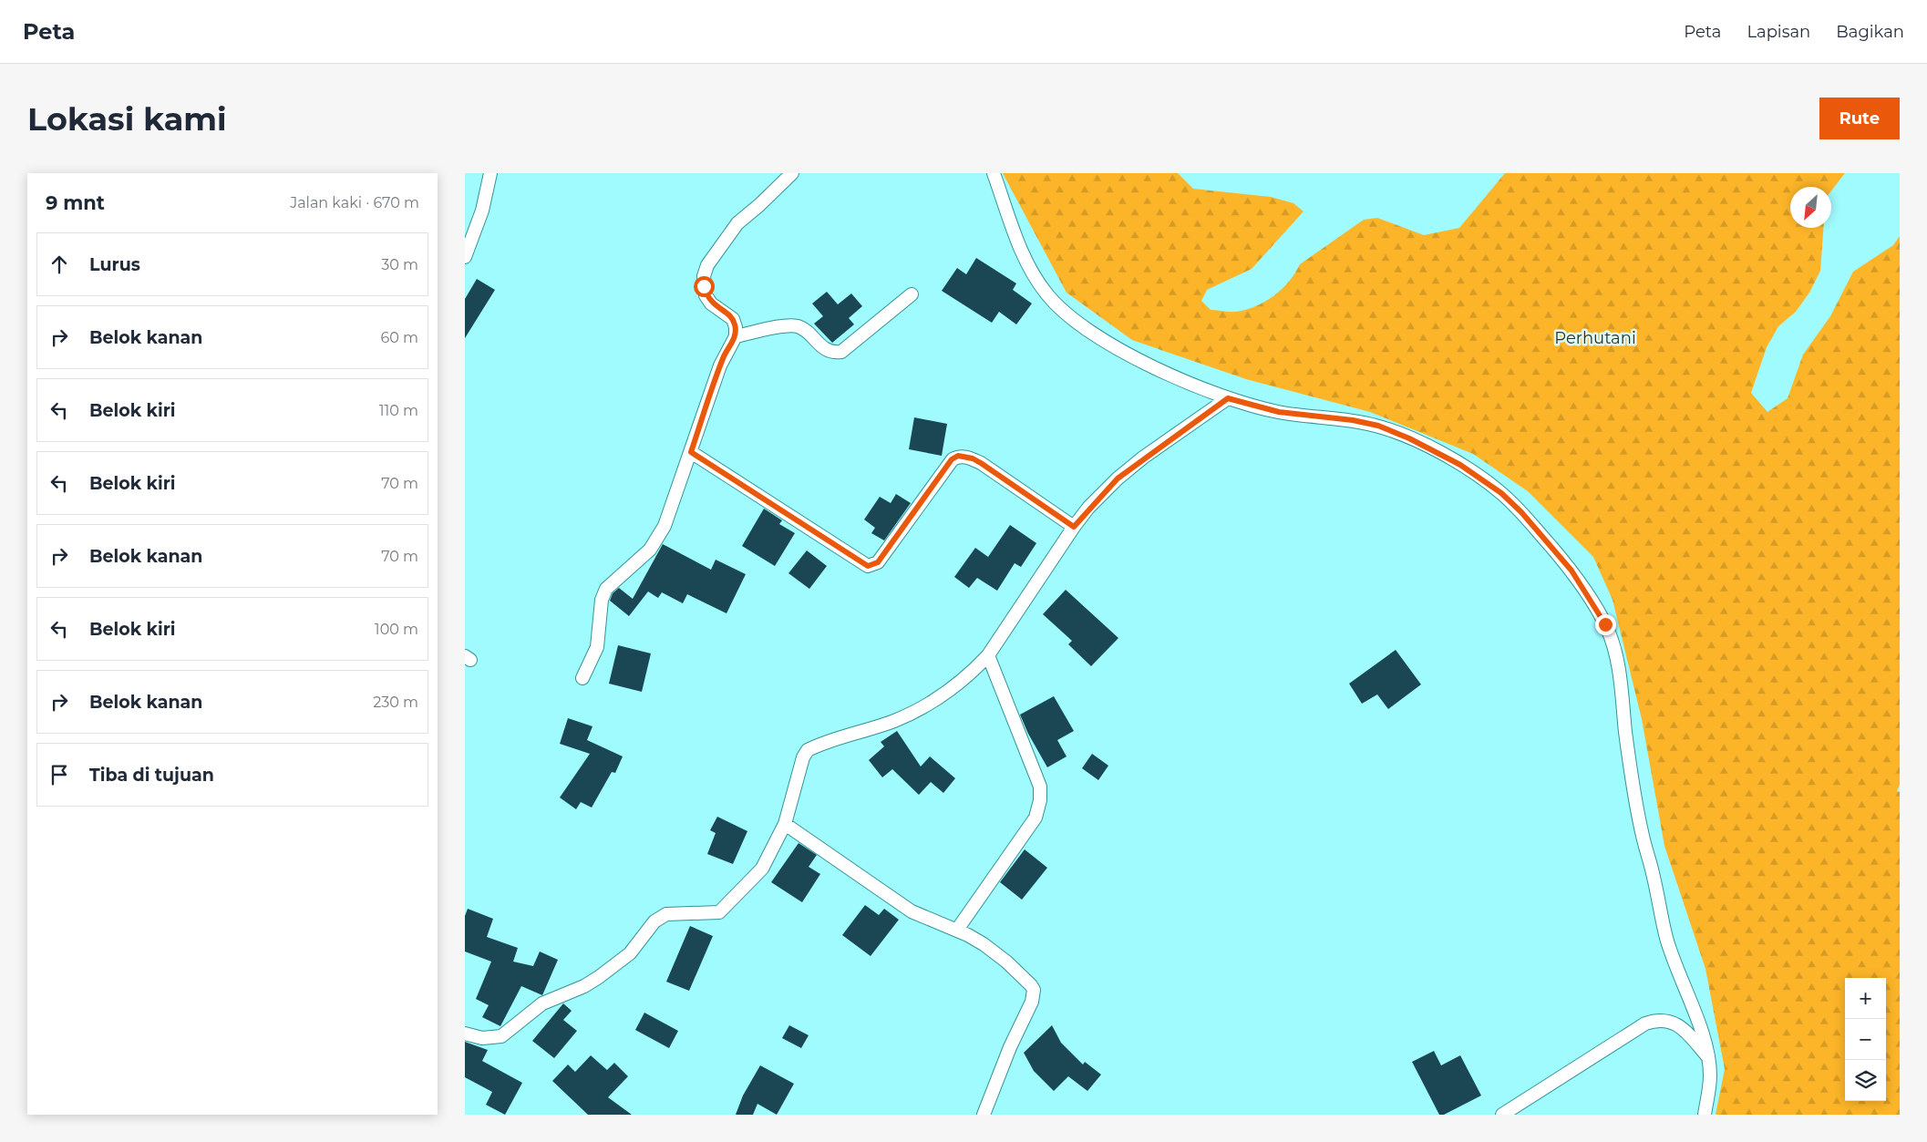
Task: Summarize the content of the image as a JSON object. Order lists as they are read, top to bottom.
{
  "parks": ["Perhutani"],
  "north": "bottom left",
  "page": {
    "header": "Peta",
    "nav": ["Peta", "Lapisan", "Bagikan"],
    "buttons": "Rute",
    "title": "Lokasi kami",
    "heading": ["9 mnt", "Jalan kaki · 670 m"],
    "list": [
      ["Lurus", "30 m"],
      ["Belok kanan", "60 m"],
      ["Belok kiri", "110 m"],
      ["Belok kiri", "70 m"],
      ["Belok kanan", "70 m"],
      ["Belok kiri", "100 m"],
      ["Belok kanan", "230 m"],
      "Tiba di tujuan"
    ],
    "map_buttons": ["+", "−"]
  }
}
